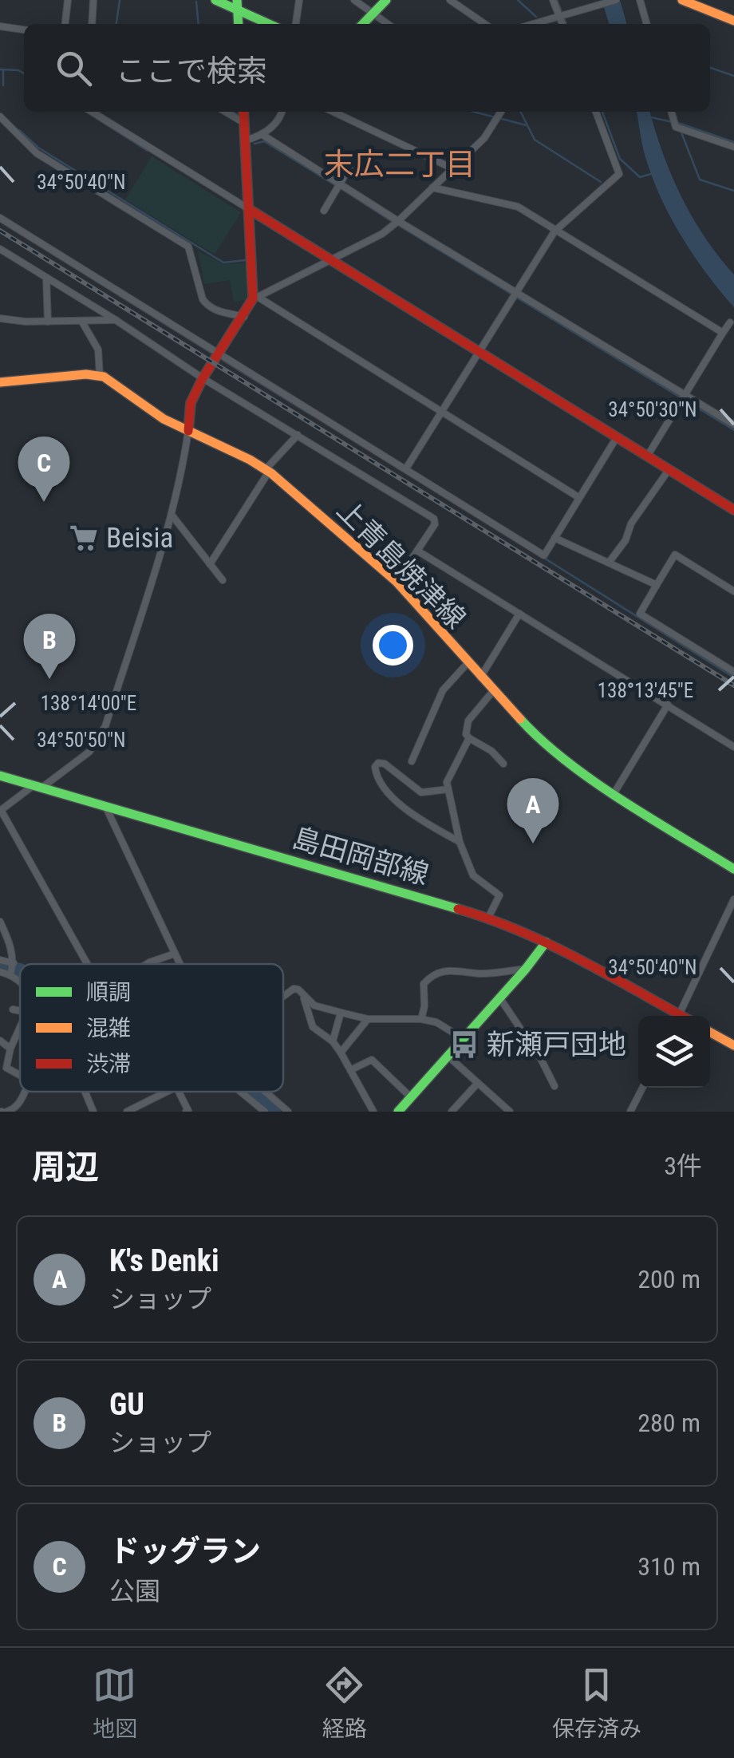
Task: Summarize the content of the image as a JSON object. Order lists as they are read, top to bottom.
{
  "streets": {
    "main road": ["上青島焼津線", "島田岡部線"]
  },
  "districts": ["末広二丁目"],
  "places": {
    "supermarket": ["Beisia"],
    "bus stop": ["新瀬戸団地"]
  },
  "legend": ["順調", "混雑", "渋滞"],
  "page": {
    "search": "ここで検索",
    "pins": ["C", "B", "A"],
    "heading": ["周辺", "3件"],
    "list": [
      {
        "mark": "A",
        "name": "K's Denki",
        "note": "ショップ",
        "value": "200 m"
      },
      {
        "mark": "B",
        "name": "GU",
        "note": "ショップ",
        "value": "280 m"
      },
      {
        "mark": "C",
        "name": "ドッグラン",
        "note": "公園",
        "value": "310 m"
      }
    ],
    "nav": ["地図", "経路", "保存済み"]
  },
  "coordinates": [
    "34°50'40\"N",
    "34°50'30\"N",
    "138°13'45\"E",
    "138°14'00\"E",
    "34°50'50\"N"
  ]
}
